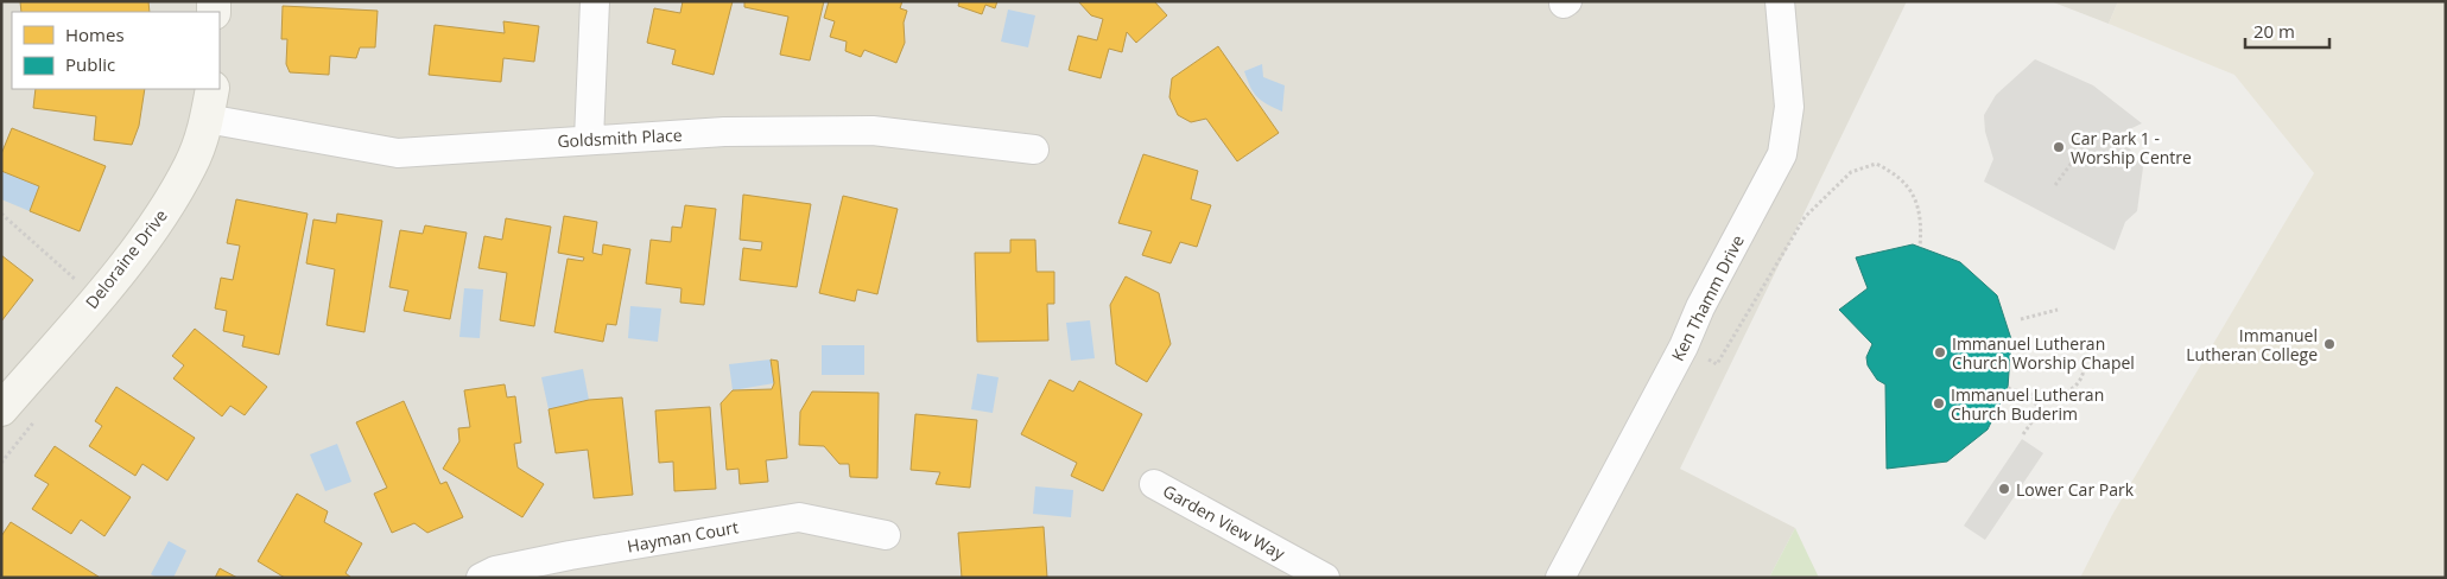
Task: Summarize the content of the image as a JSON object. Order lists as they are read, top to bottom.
{
  "streets": {
    "street": [
      "Goldsmith Place",
      "Deloraine Drive",
      "Ken Thamm Drive",
      "Garden View Way",
      "Hayman Court"
    ]
  },
  "crossings": [
    ["Goldsmith Place", "Deloraine Drive"]
  ],
  "places": [
    "Car Park 1 - Worship Centre",
    "Immanuel Lutheran College",
    "Immanuel Lutheran Church Worship Chapel",
    "Immanuel Lutheran Church Buderim",
    "Lower Car Park"
  ],
  "legend": ["Homes", "Public"],
  "scale_bar": "20 m"
}
